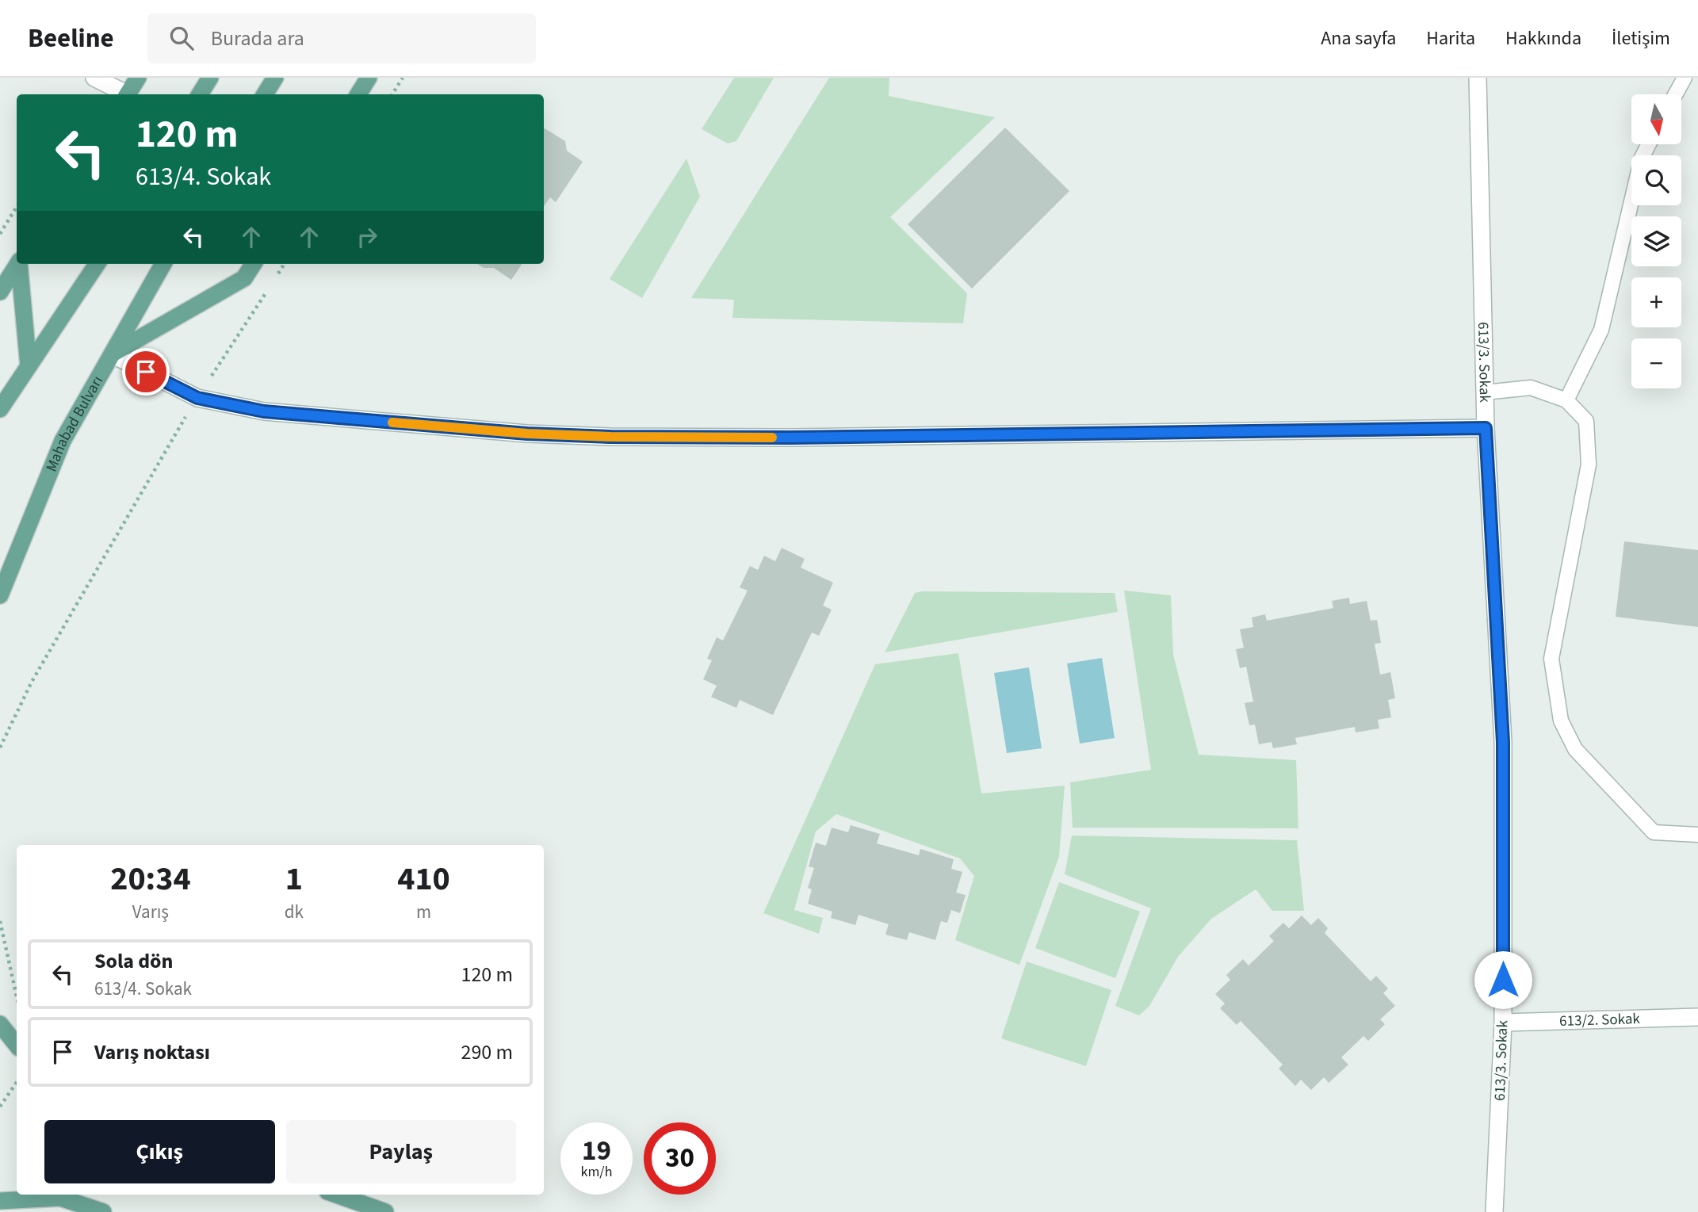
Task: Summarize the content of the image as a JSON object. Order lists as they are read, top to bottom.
{
  "streets": {
    "main road": ["Mahabad Bulvarı"],
    "street": ["613/3. Sokak", "613/2. Sokak"]
  },
  "crossings": [
    ["613/3. Sokak", "613/2. Sokak"]
  ],
  "north": "bottom",
  "page": {
    "header": "Beeline",
    "search": "Burada ara",
    "nav": [
      "Ana sayfa",
      "Harita",
      "Hakkında",
      "İletişim"
    ],
    "map_buttons": ["+", "−"],
    "turn": ["120 m", "613/4. Sokak"],
    "eta": [
      "20:34",
      "Varış",
      "1",
      "dk",
      "410",
      "m"
    ],
    "list": [
      {
        "name": "Sola dön",
        "note": "613/4. Sokak",
        "value": "120 m"
      },
      {
        "name": "Varış noktası",
        "value": "290 m"
      }
    ],
    "buttons": ["Çıkış", "Paylaş"],
    "speed": "19 km/h",
    "limit": "30"
  }
}
